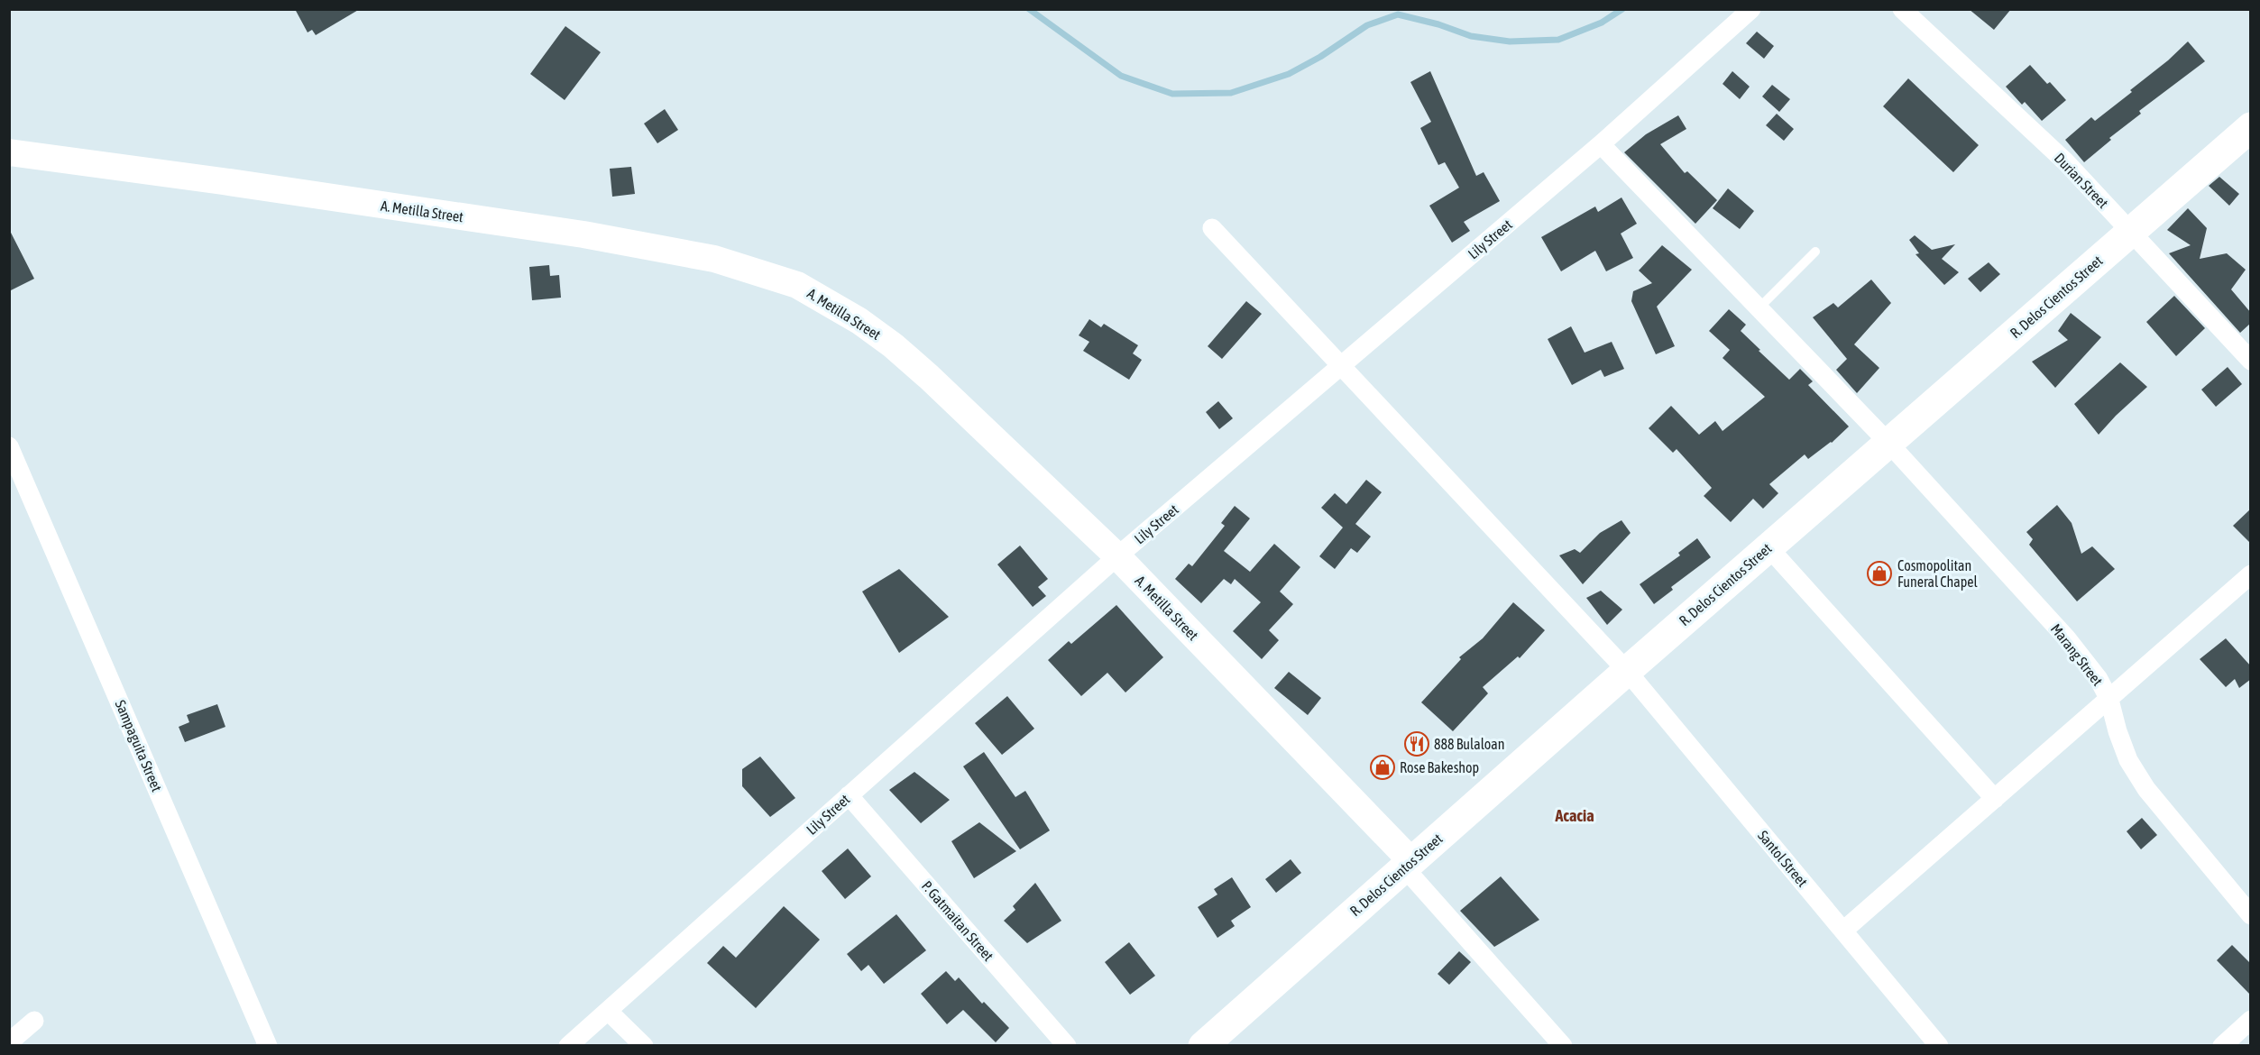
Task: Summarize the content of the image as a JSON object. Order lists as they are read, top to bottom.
{
  "streets": {
    "highway": ["R. Delos Cientos Street"],
    "main road": ["A. Metilla Street"],
    "street": [
      "Durian Street",
      "Lily Street",
      "Marang Street",
      "Sampaguita Street",
      "Santol Street",
      "P. Gatmaitan Street"
    ]
  },
  "crossings": [
    ["Durian Street", "R. Delos Cientos Street"],
    ["A. Metilla Street", "Lily Street"],
    ["A. Metilla Street", "R. Delos Cientos Street"],
    ["Lily Street", "Marang Street"],
    ["Lily Street", "Santol Street"],
    ["Lily Street", "P. Gatmaitan Street"],
    ["R. Delos Cientos Street", "Marang Street"],
    ["R. Delos Cientos Street", "Santol Street"]
  ],
  "districts": ["Acacia"],
  "places": {
    "shop": ["Cosmopolitan Funeral Chapel", "Rose Bakeshop"],
    "restaurant": ["888 Bulaloan"]
  }
}
